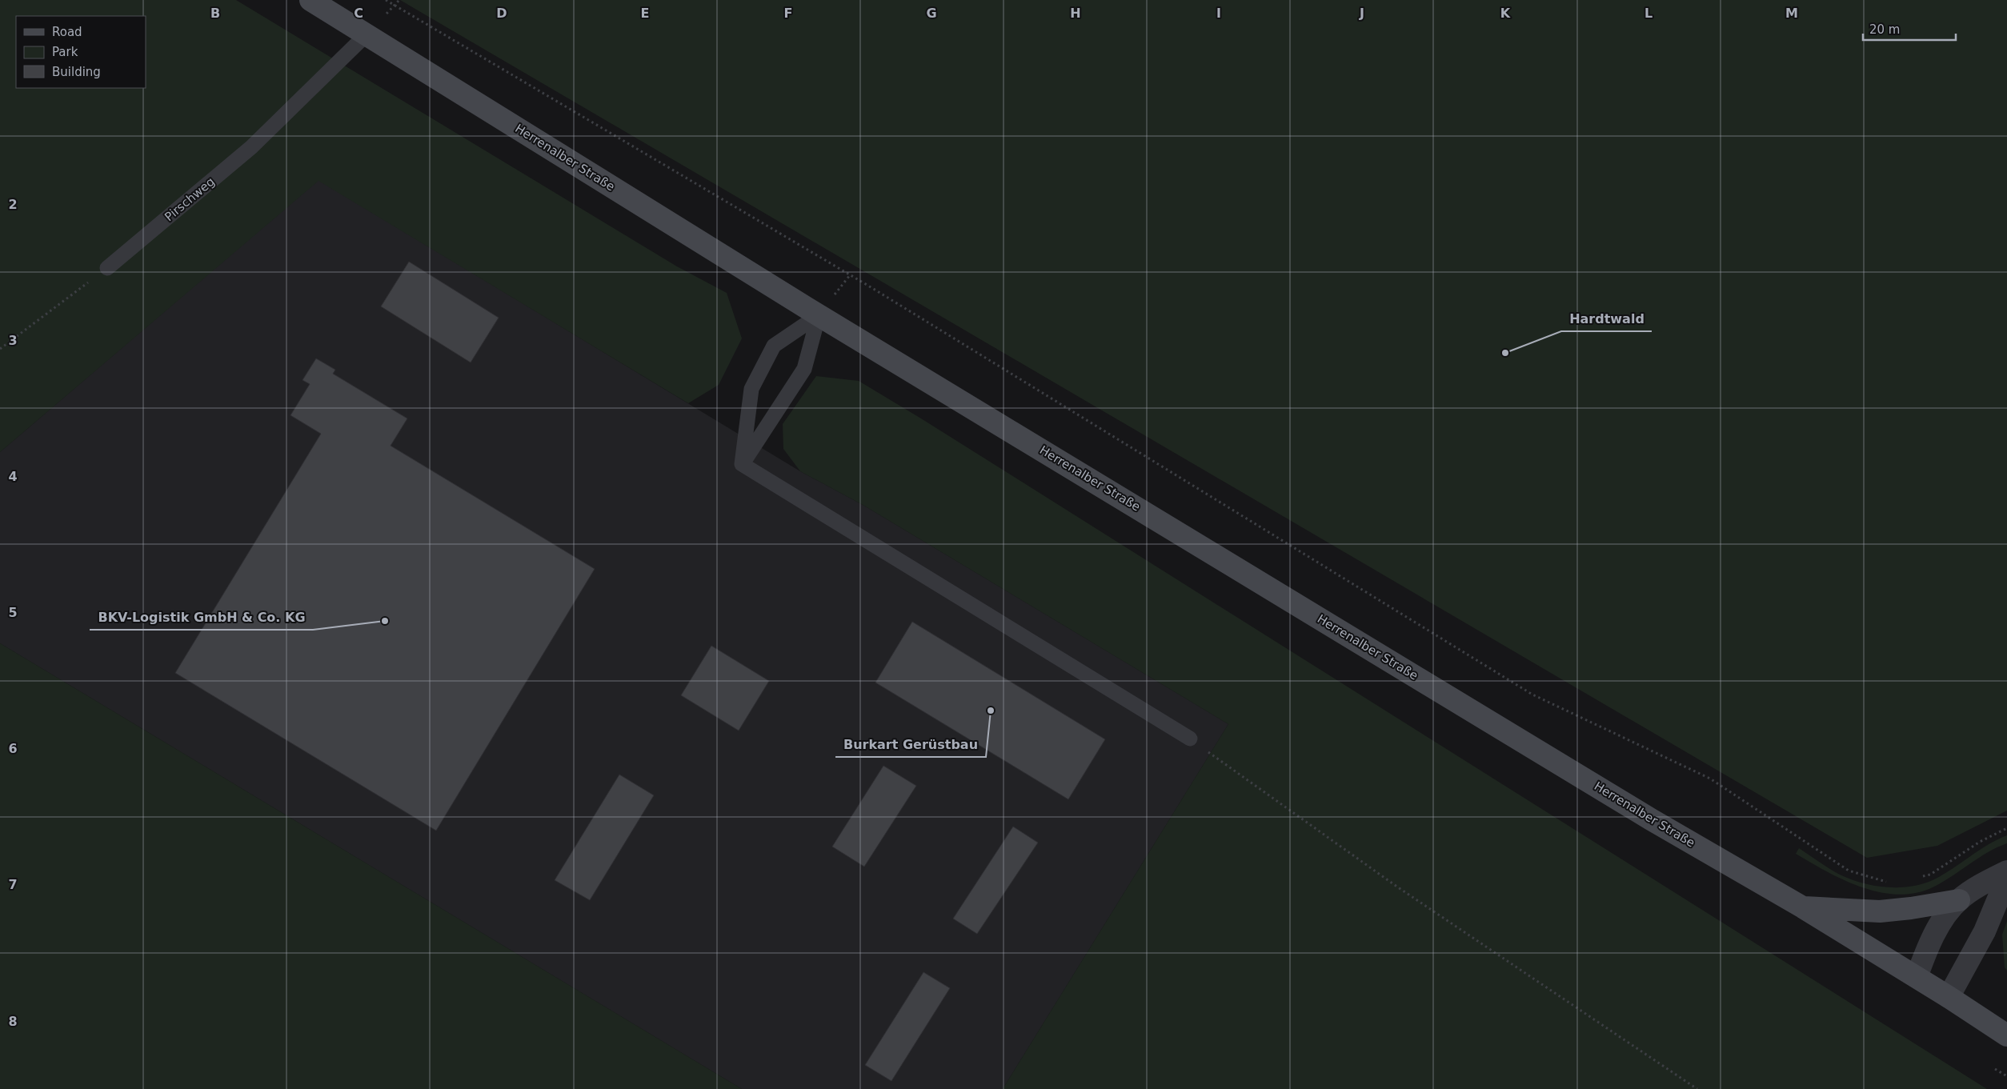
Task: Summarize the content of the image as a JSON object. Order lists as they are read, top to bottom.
{
  "streets": {
    "main road": ["Herrenalber Straße"],
    "lane": ["Pirschweg"]
  },
  "crossings": [
    ["Herrenalber Straße", "Pirschweg"]
  ],
  "places": ["Hardtwald", "BKV-Logistik GmbH & Co. KG", "Burkart Gerüstbau"],
  "legend": ["Road", "Park", "Building"],
  "scale_bar": "20 m",
  "grid": {
    "columns": [
      "B",
      "C",
      "D",
      "E",
      "F",
      "G",
      "H",
      "I",
      "J",
      "K",
      "L",
      "M"
    ],
    "rows": [
      "2",
      "3",
      "4",
      "5",
      "6",
      "7",
      "8"
    ]
  }
}
